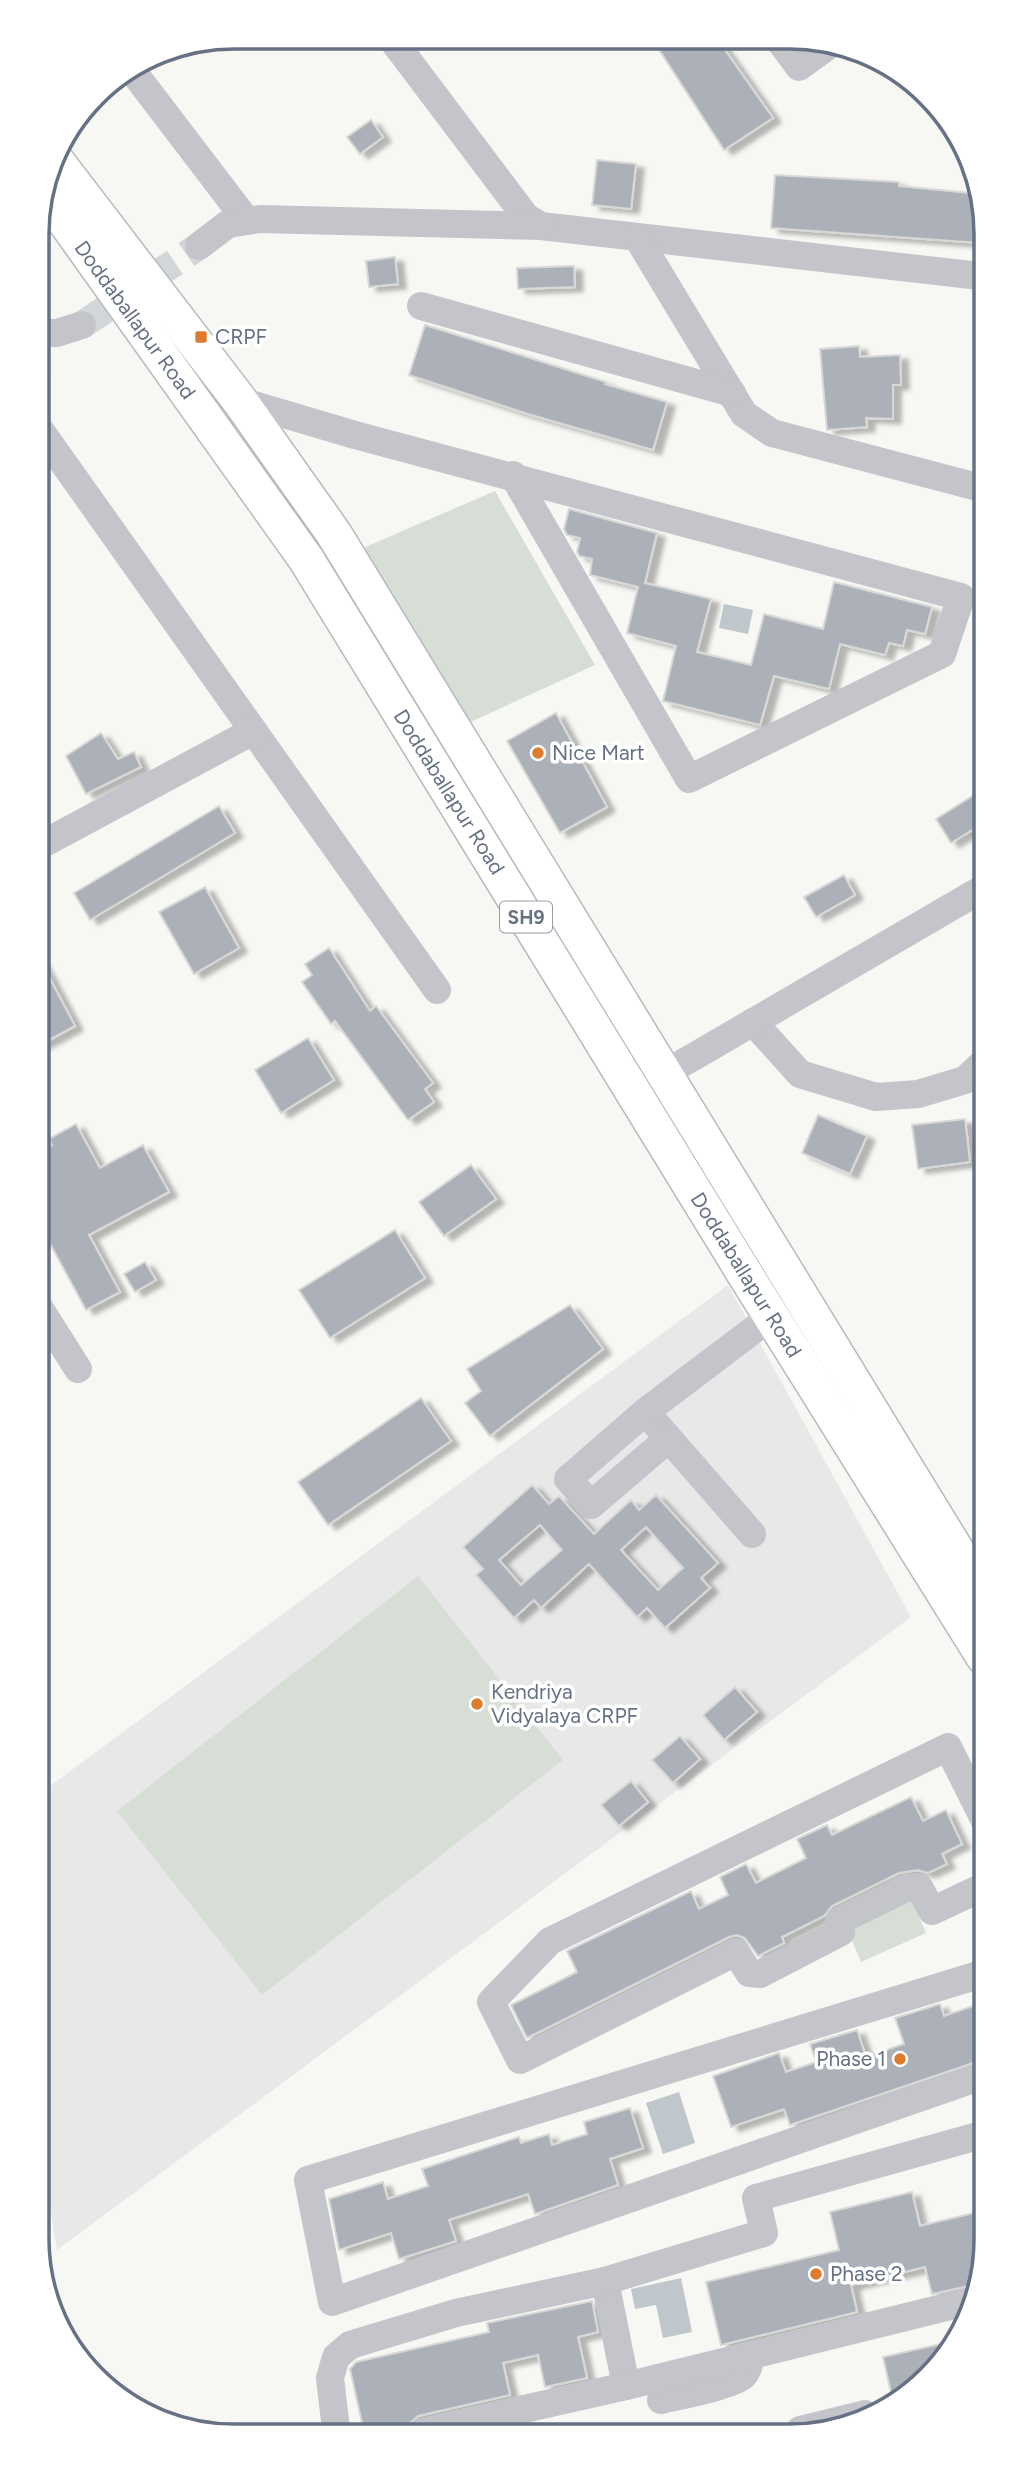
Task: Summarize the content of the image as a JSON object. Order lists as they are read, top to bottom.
{
  "streets": {
    "main road": ["Doddaballapur Road", "SH9"]
  },
  "places": {
    "transit": ["CRPF"],
    "other": [
      "Nice Mart",
      "Kendriya Vidyalaya CRPF",
      "Phase 1",
      "Phase 2"
    ]
  }
}
